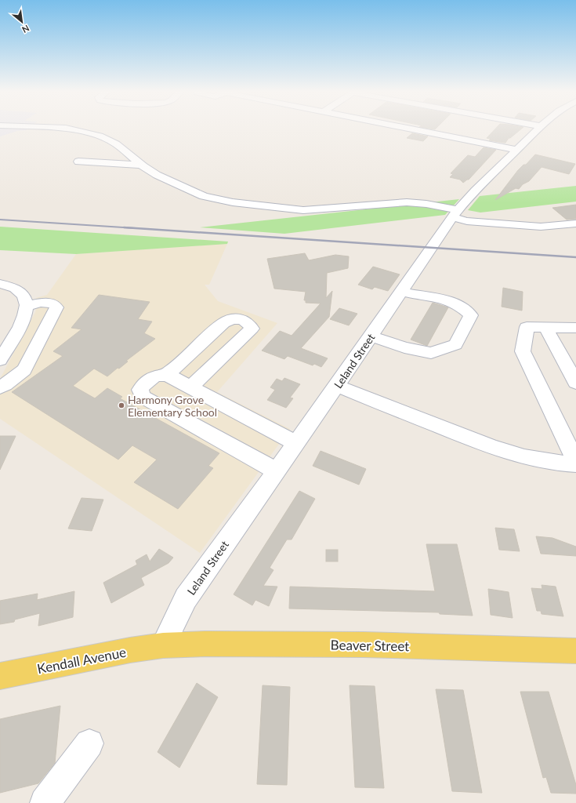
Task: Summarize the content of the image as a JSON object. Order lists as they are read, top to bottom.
{
  "streets": {
    "main road": ["Beaver Street", "Kendall Avenue"],
    "street": ["Leland Street"]
  },
  "crossings": [
    ["Leland Street", "Beaver Street"],
    ["Leland Street", "Kendall Avenue"],
    ["Beaver Street", "Kendall Avenue"]
  ],
  "places": ["Harmony Grove Elementary School"],
  "north": "bottom right"
}
